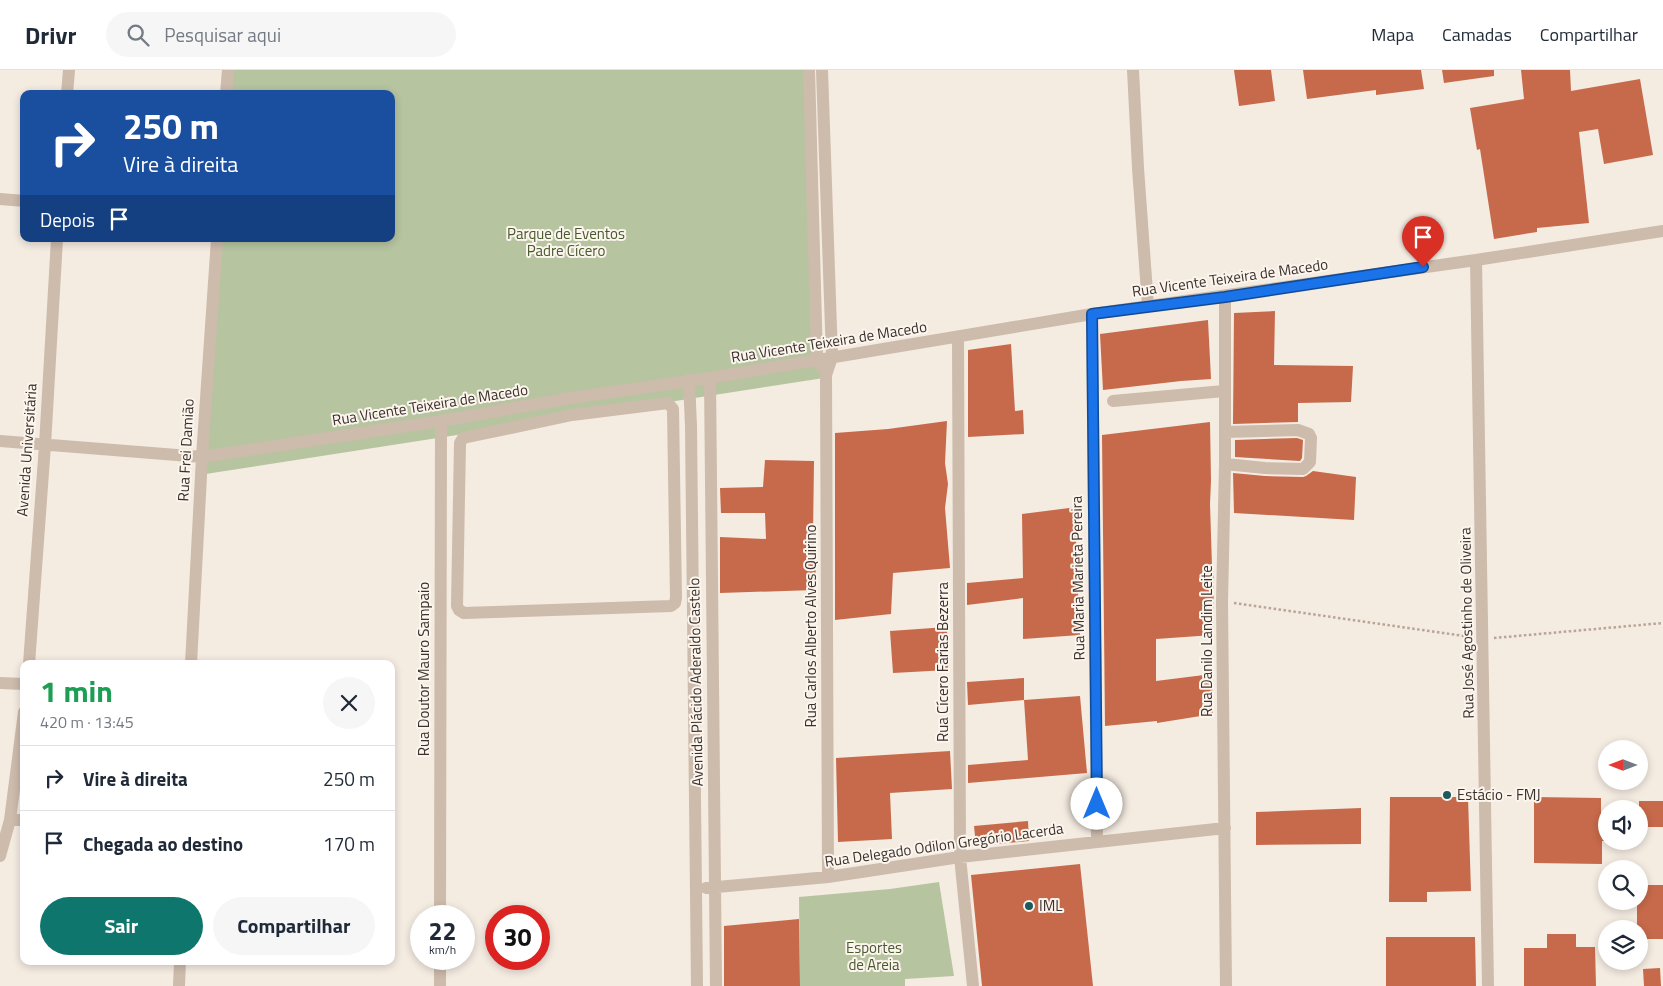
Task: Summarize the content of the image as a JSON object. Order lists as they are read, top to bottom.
{
  "streets": {
    "street": [
      "Rua Vicente Teixeira de Macedo",
      "Avenida Universitária",
      "Rua Frei Damião",
      "Rua Maria Marieta Pereira",
      "Rua José Agostinho de Oliveira",
      "Rua Carlos Alberto Alves Quirino",
      "Rua Danilo Landim Leite",
      "Rua Cícero Farias Bezerra",
      "Rua Doutor Mauro Sampaio",
      "Avenida Plácido Aderaldo Castelo",
      "Rua Delegado Odilon Gregório Lacerda"
    ]
  },
  "crossings": [
    ["Rua Vicente Teixeira de Macedo", "Avenida Universitária"],
    ["Rua Vicente Teixeira de Macedo", "Rua Frei Damião"],
    ["Rua Vicente Teixeira de Macedo", "Rua Maria Marieta Pereira"],
    ["Rua Vicente Teixeira de Macedo", "Rua José Agostinho de Oliveira"],
    ["Rua Vicente Teixeira de Macedo", "Rua Danilo Landim Leite"],
    ["Rua Vicente Teixeira de Macedo", "Rua Cícero Farias Bezerra"],
    ["Rua Vicente Teixeira de Macedo", "Rua Doutor Mauro Sampaio"],
    ["Rua Vicente Teixeira de Macedo", "Avenida Plácido Aderaldo Castelo"],
    ["Rua Maria Marieta Pereira", "Rua Delegado Odilon Gregório Lacerda"],
    ["Rua Carlos Alberto Alves Quirino", "Rua Delegado Odilon Gregório Lacerda"],
    ["Rua Danilo Landim Leite", "Rua Delegado Odilon Gregório Lacerda"],
    ["Rua Cícero Farias Bezerra", "Rua Delegado Odilon Gregório Lacerda"],
    ["Avenida Plácido Aderaldo Castelo", "Rua Delegado Odilon Gregório Lacerda"]
  ],
  "parks": ["Parque de Eventos Padre Cícero", "Esportes de Areia"],
  "places": ["Estácio - FMJ", "IML"],
  "north": "left",
  "page": {
    "header": "Drivr",
    "search": "Pesquisar aqui",
    "nav": ["Mapa", "Camadas", "Compartilhar"],
    "turn": ["250 m", "Vire à direita"],
    "then": "Depois",
    "heading": ["1 min", "420 m · 13:45"],
    "list": [
      {
        "name": "Vire à direita",
        "value": "250 m"
      },
      {
        "name": "Chegada ao destino",
        "value": "170 m"
      }
    ],
    "buttons": ["Sair", "Compartilhar"],
    "speed": "22 km/h",
    "limit": "30"
  }
}
